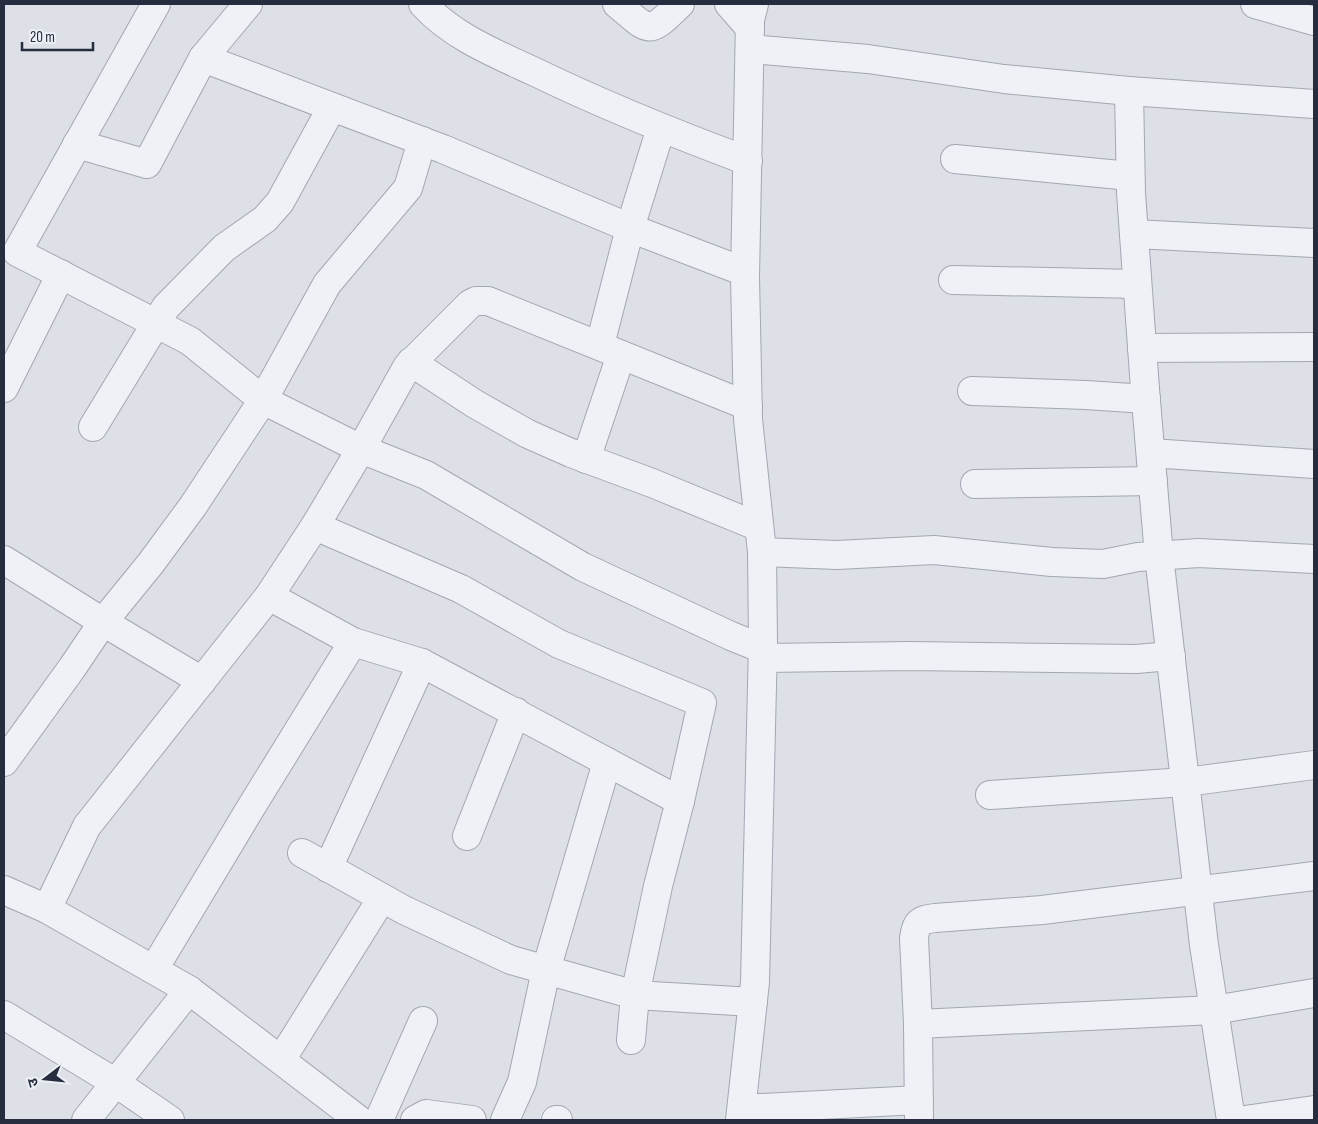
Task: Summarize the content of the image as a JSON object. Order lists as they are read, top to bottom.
{
  "scale_bar": "20 m",
  "north": "left"
}
